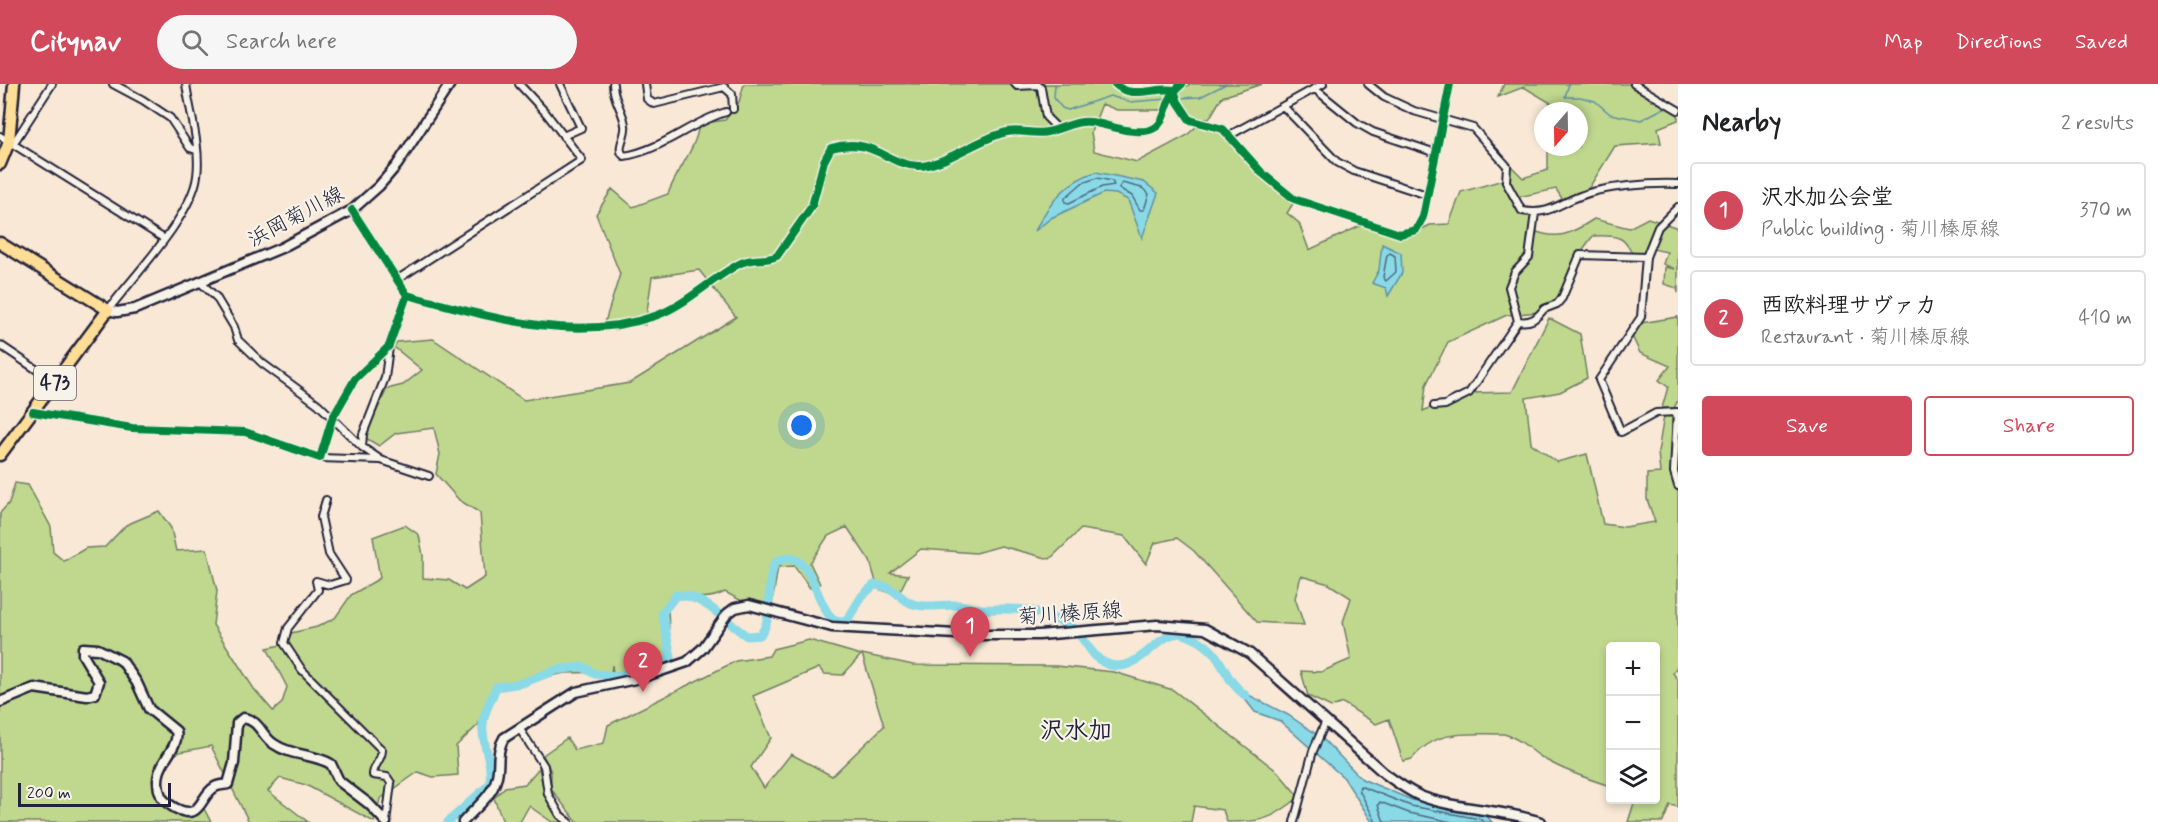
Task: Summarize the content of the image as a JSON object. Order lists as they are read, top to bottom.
{
  "streets": {
    "highway": ["473"],
    "main road": ["浜岡菊川線", "菊川榛原線"]
  },
  "crossings": [
    ["浜岡菊川線", "473"]
  ],
  "districts": ["沢水加"],
  "scale_bar": "200 m",
  "north": "bottom",
  "page": {
    "header": "Citynav",
    "search": "Search here",
    "nav": ["Map", "Directions", "Saved"],
    "heading": ["Nearby", "2 results"],
    "list": [
      {
        "mark": "1",
        "name": "沢水加公会堂",
        "note": "Public building · 菊川榛原線",
        "value": "370 m"
      },
      {
        "mark": "2",
        "name": "西欧料理サヴァカ",
        "note": "Restaurant · 菊川榛原線",
        "value": "410 m"
      }
    ],
    "buttons": ["Save", "Share"],
    "pins": ["1", "2"],
    "map_buttons": ["+", "−"],
    "scale": "200 m"
  }
}
